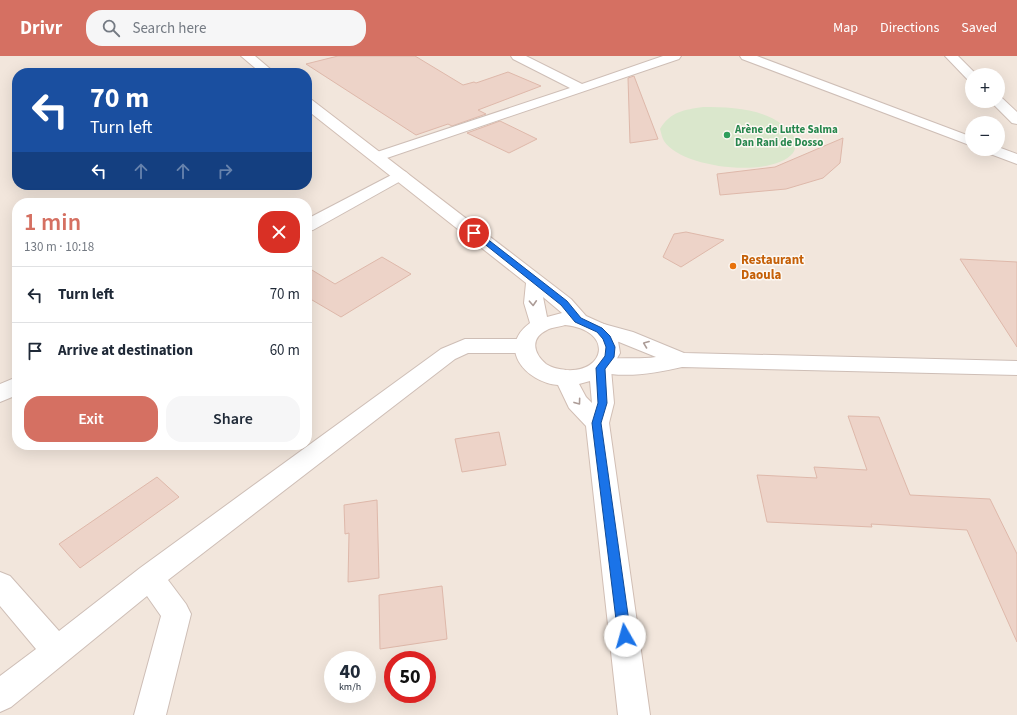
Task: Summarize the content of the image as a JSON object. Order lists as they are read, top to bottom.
{
  "places": ["Arène de Lutte Salma Dan Rani de Dosso", "Restaurant Daoula"],
  "page": {
    "header": "Drivr",
    "search": "Search here",
    "nav": ["Map", "Directions", "Saved"],
    "map_buttons": ["+", "−"],
    "turn": ["70 m", "Turn left"],
    "heading": ["1 min", "130 m · 10:18"],
    "list": [
      {
        "name": "Turn left",
        "value": "70 m"
      },
      {
        "name": "Arrive at destination",
        "value": "60 m"
      }
    ],
    "buttons": ["Exit", "Share"],
    "speed": "40 km/h",
    "limit": "50"
  }
}
